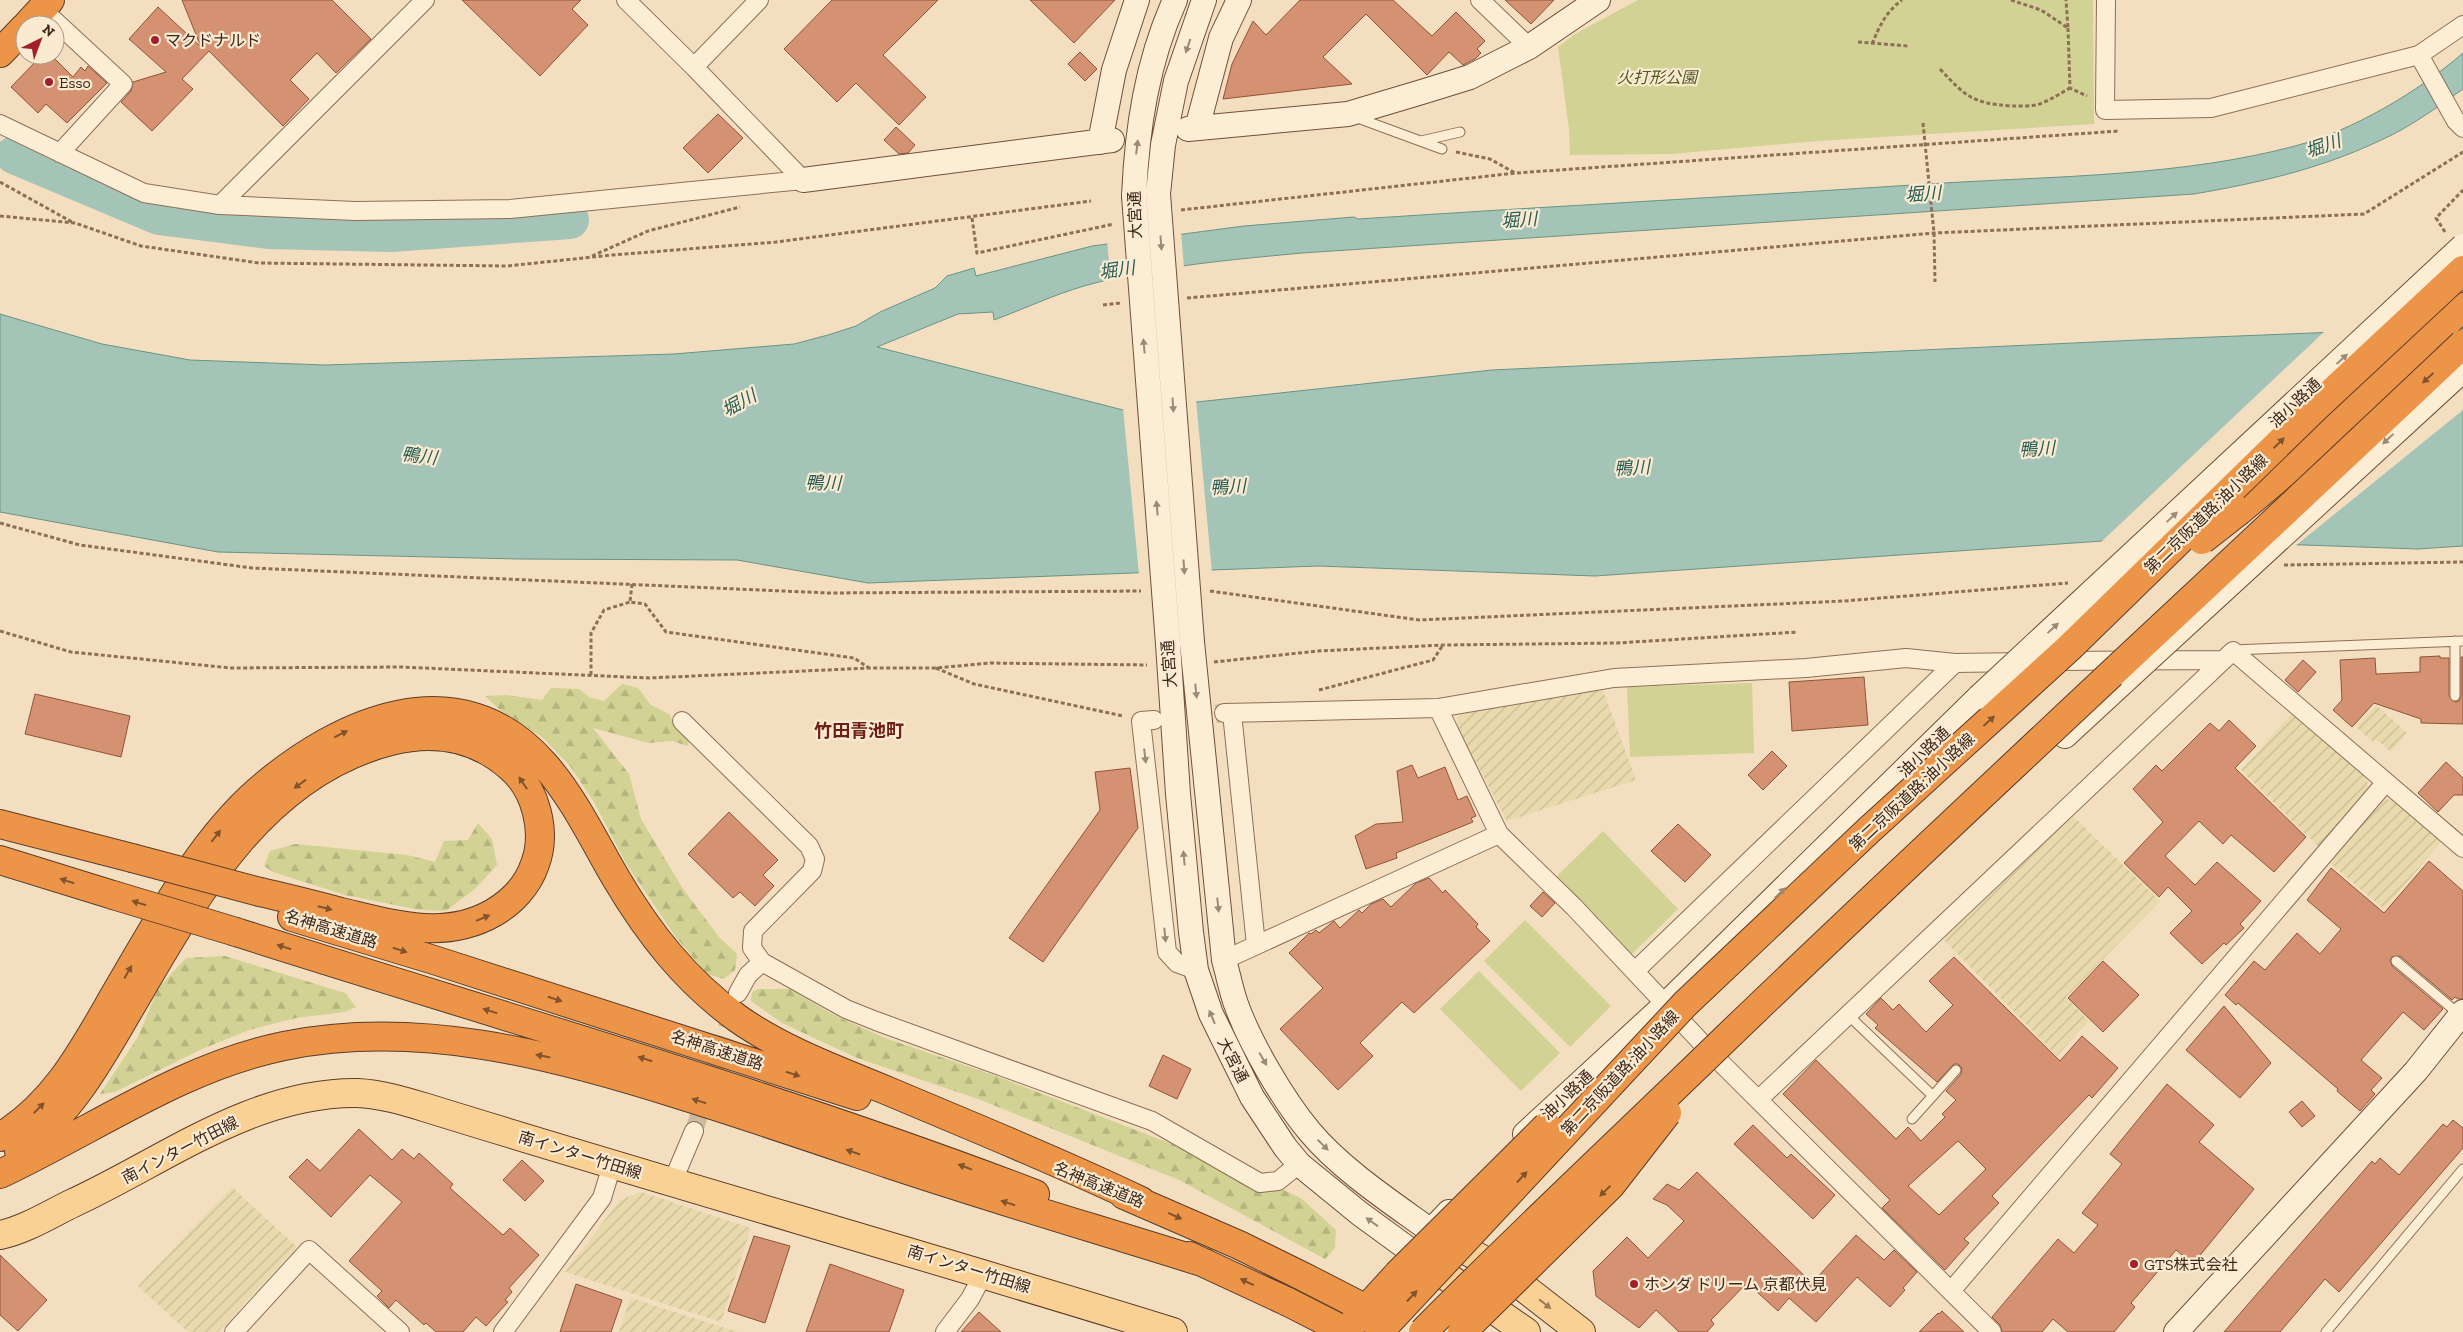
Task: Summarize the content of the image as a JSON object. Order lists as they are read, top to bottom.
{
  "streets": {
    "highway": ["第二京阪道路;油小路線", "名神高速道路"],
    "main road": ["油小路通", "南インター竹田線"],
    "street": ["大宮通"]
  },
  "crossings": [
    ["大宮通", "油小路通"],
    ["油小路通", "第二京阪道路;油小路線"]
  ],
  "districts": ["竹田青池町"],
  "water": ["堀川", "鴨川"],
  "parks": ["火打形公園"],
  "places": [
    "マクドナルド",
    "Esso",
    "GTS株式会社",
    "ホンダ ドリーム 京都伏見"
  ],
  "north": "top right"
}
